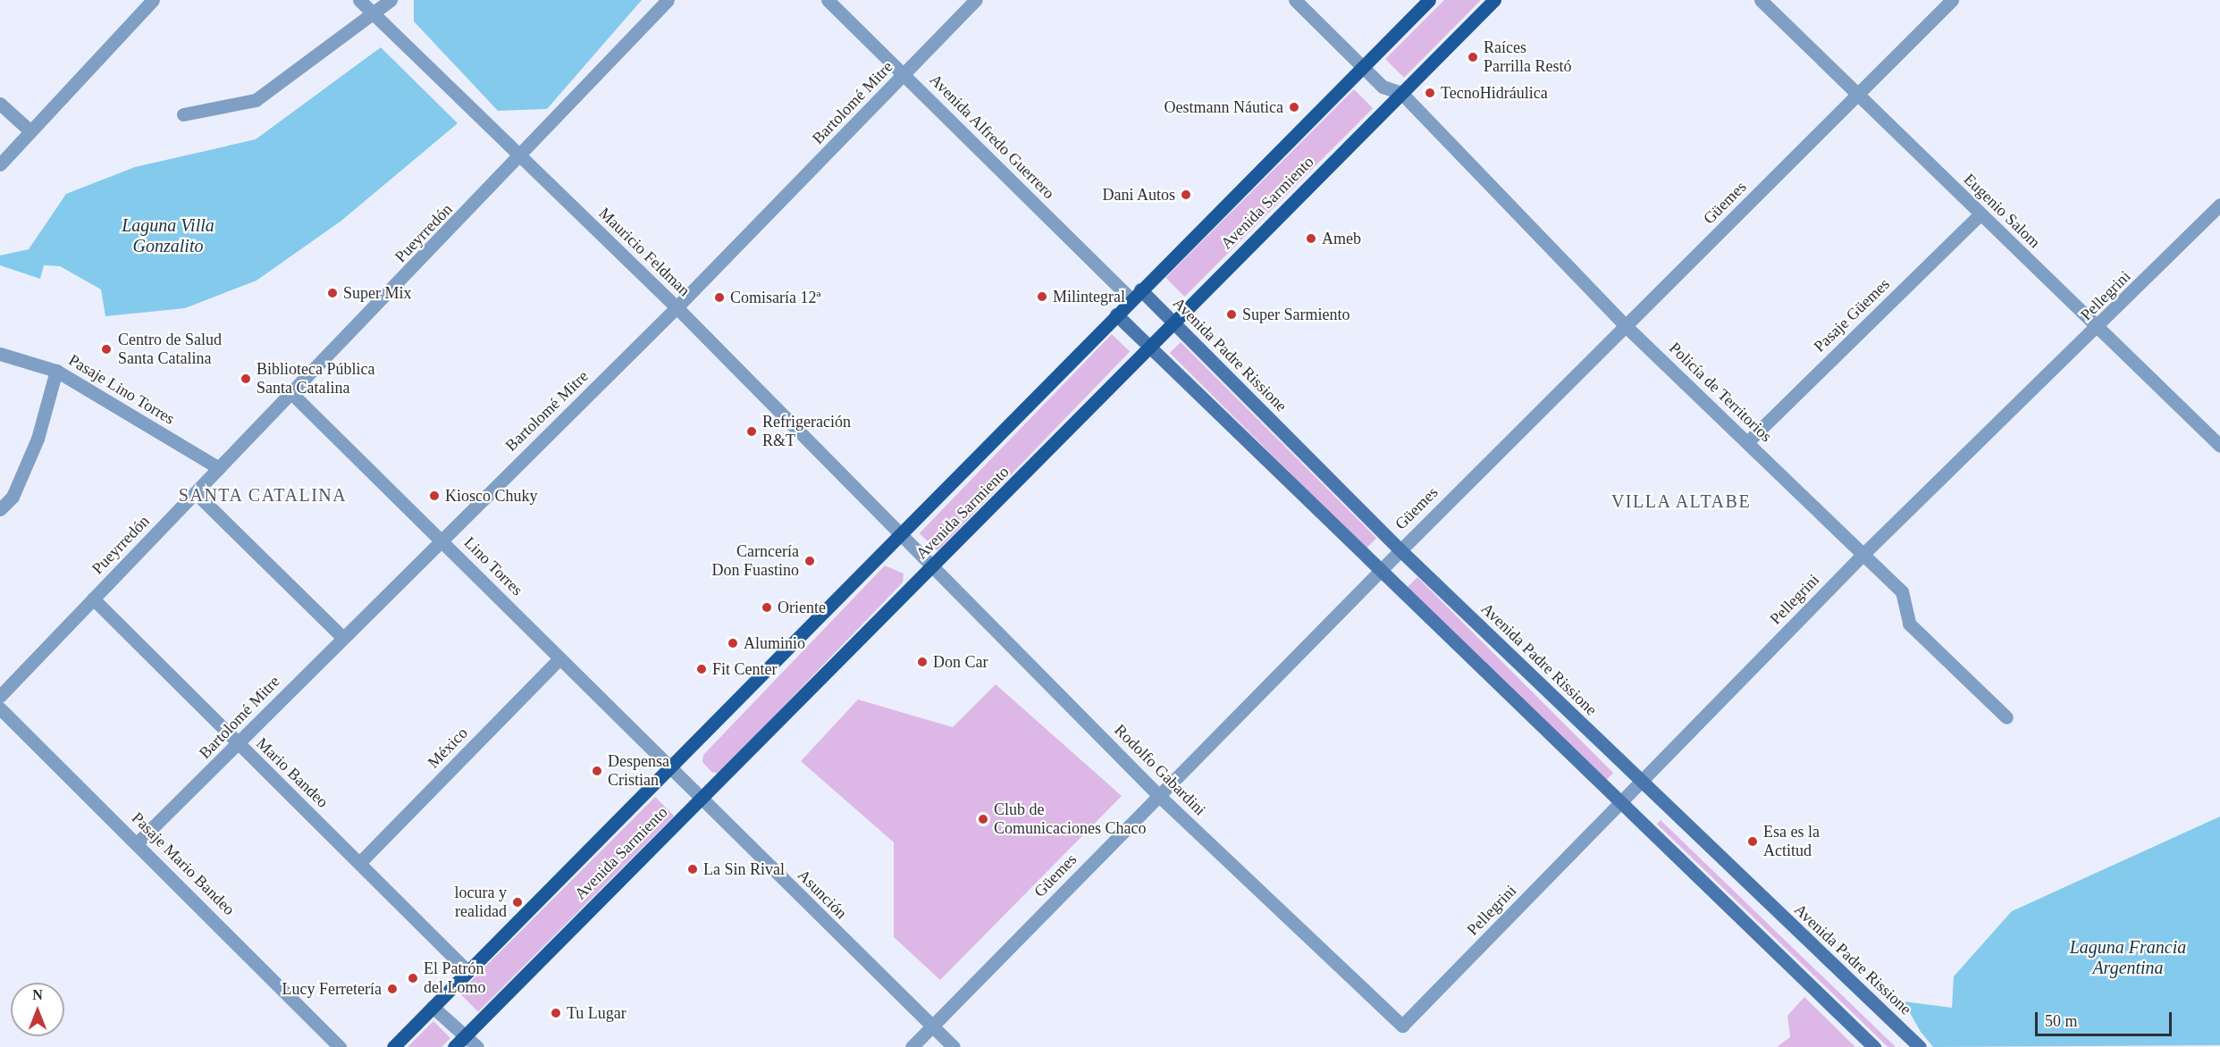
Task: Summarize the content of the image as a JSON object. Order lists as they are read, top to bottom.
{
  "streets": {
    "main road": ["Avenida Sarmiento", "Avenida Padre Rissione"],
    "street": [
      "Bartolomé Mitre",
      "Avenida Alfredo Guerrero",
      "Güemes",
      "Eugenio Salom",
      "Pueyrredón",
      "Mauricio Feldman",
      "Pellegrini",
      "Pasaje Güemes",
      "Pasaje Lino Torres",
      "Policía de Territorios",
      "Lino Torres",
      "México",
      "Rodolfo Gabardini",
      "Mario Bandeo",
      "Pasaje Mario Bandeo",
      "Asunción"
    ]
  },
  "crossings": [
    ["Bartolomé Mitre", "Avenida Alfredo Guerrero"],
    ["Bartolomé Mitre", "Mauricio Feldman"],
    ["Bartolomé Mitre", "Lino Torres"],
    ["Bartolomé Mitre", "Mario Bandeo"],
    ["Bartolomé Mitre", "Pasaje Mario Bandeo"],
    ["Avenida Alfredo Guerrero", "Avenida Sarmiento"],
    ["Avenida Alfredo Guerrero", "Avenida Padre Rissione"],
    ["Avenida Sarmiento", "Mauricio Feldman"],
    ["Avenida Sarmiento", "Avenida Padre Rissione"],
    ["Avenida Sarmiento", "Policía de Territorios"],
    ["Avenida Sarmiento", "Lino Torres"],
    ["Avenida Sarmiento", "Rodolfo Gabardini"],
    ["Avenida Sarmiento", "Mario Bandeo"],
    ["Avenida Sarmiento", "Asunción"],
    ["Güemes", "Eugenio Salom"],
    ["Güemes", "Avenida Padre Rissione"],
    ["Güemes", "Policía de Territorios"],
    ["Güemes", "Rodolfo Gabardini"],
    ["Güemes", "Asunción"],
    ["Eugenio Salom", "Pellegrini"],
    ["Eugenio Salom", "Pasaje Güemes"],
    ["Pueyrredón", "Mauricio Feldman"],
    ["Pueyrredón", "Pasaje Lino Torres"],
    ["Pueyrredón", "Lino Torres"],
    ["Pueyrredón", "Mario Bandeo"],
    ["Mauricio Feldman", "Rodolfo Gabardini"],
    ["Pellegrini", "Avenida Padre Rissione"],
    ["Pellegrini", "Policía de Territorios"],
    ["Pellegrini", "Rodolfo Gabardini"],
    ["Pasaje Güemes", "Policía de Territorios"],
    ["Lino Torres", "México"],
    ["Lino Torres", "Asunción"],
    ["México", "Mario Bandeo"]
  ],
  "districts": ["SANTA CATALINA", "VILLA ALTABE"],
  "water": ["Laguna Villa Gonzalito", "Laguna Francia Argentina"],
  "places": [
    "Raíces Parrilla Restó",
    "TecnoHidráulica",
    "Oestmann Náutica",
    "Dani Autos",
    "Ameb",
    "Super Mix",
    "Milintegral",
    "Comisaría 12ª",
    "Super Sarmiento",
    "Centro de Salud Santa Catalina",
    "Biblioteca Pública Santa Catalina",
    "Refrigeración R&T",
    "Kiosco Chuky",
    "Carncería Don Fuastino",
    "Oriente",
    "Aluminio",
    "Don Car",
    "Fit Center",
    "Despensa Cristian",
    "Club de Comunicaciones Chaco",
    "Esa es la Actitud",
    "La Sin Rival",
    "locura y realidad",
    "El Patrón del Lomo",
    "Lucy Ferretería",
    "Tu Lugar"
  ],
  "scale_bar": "50 m",
  "north": "top"
}
